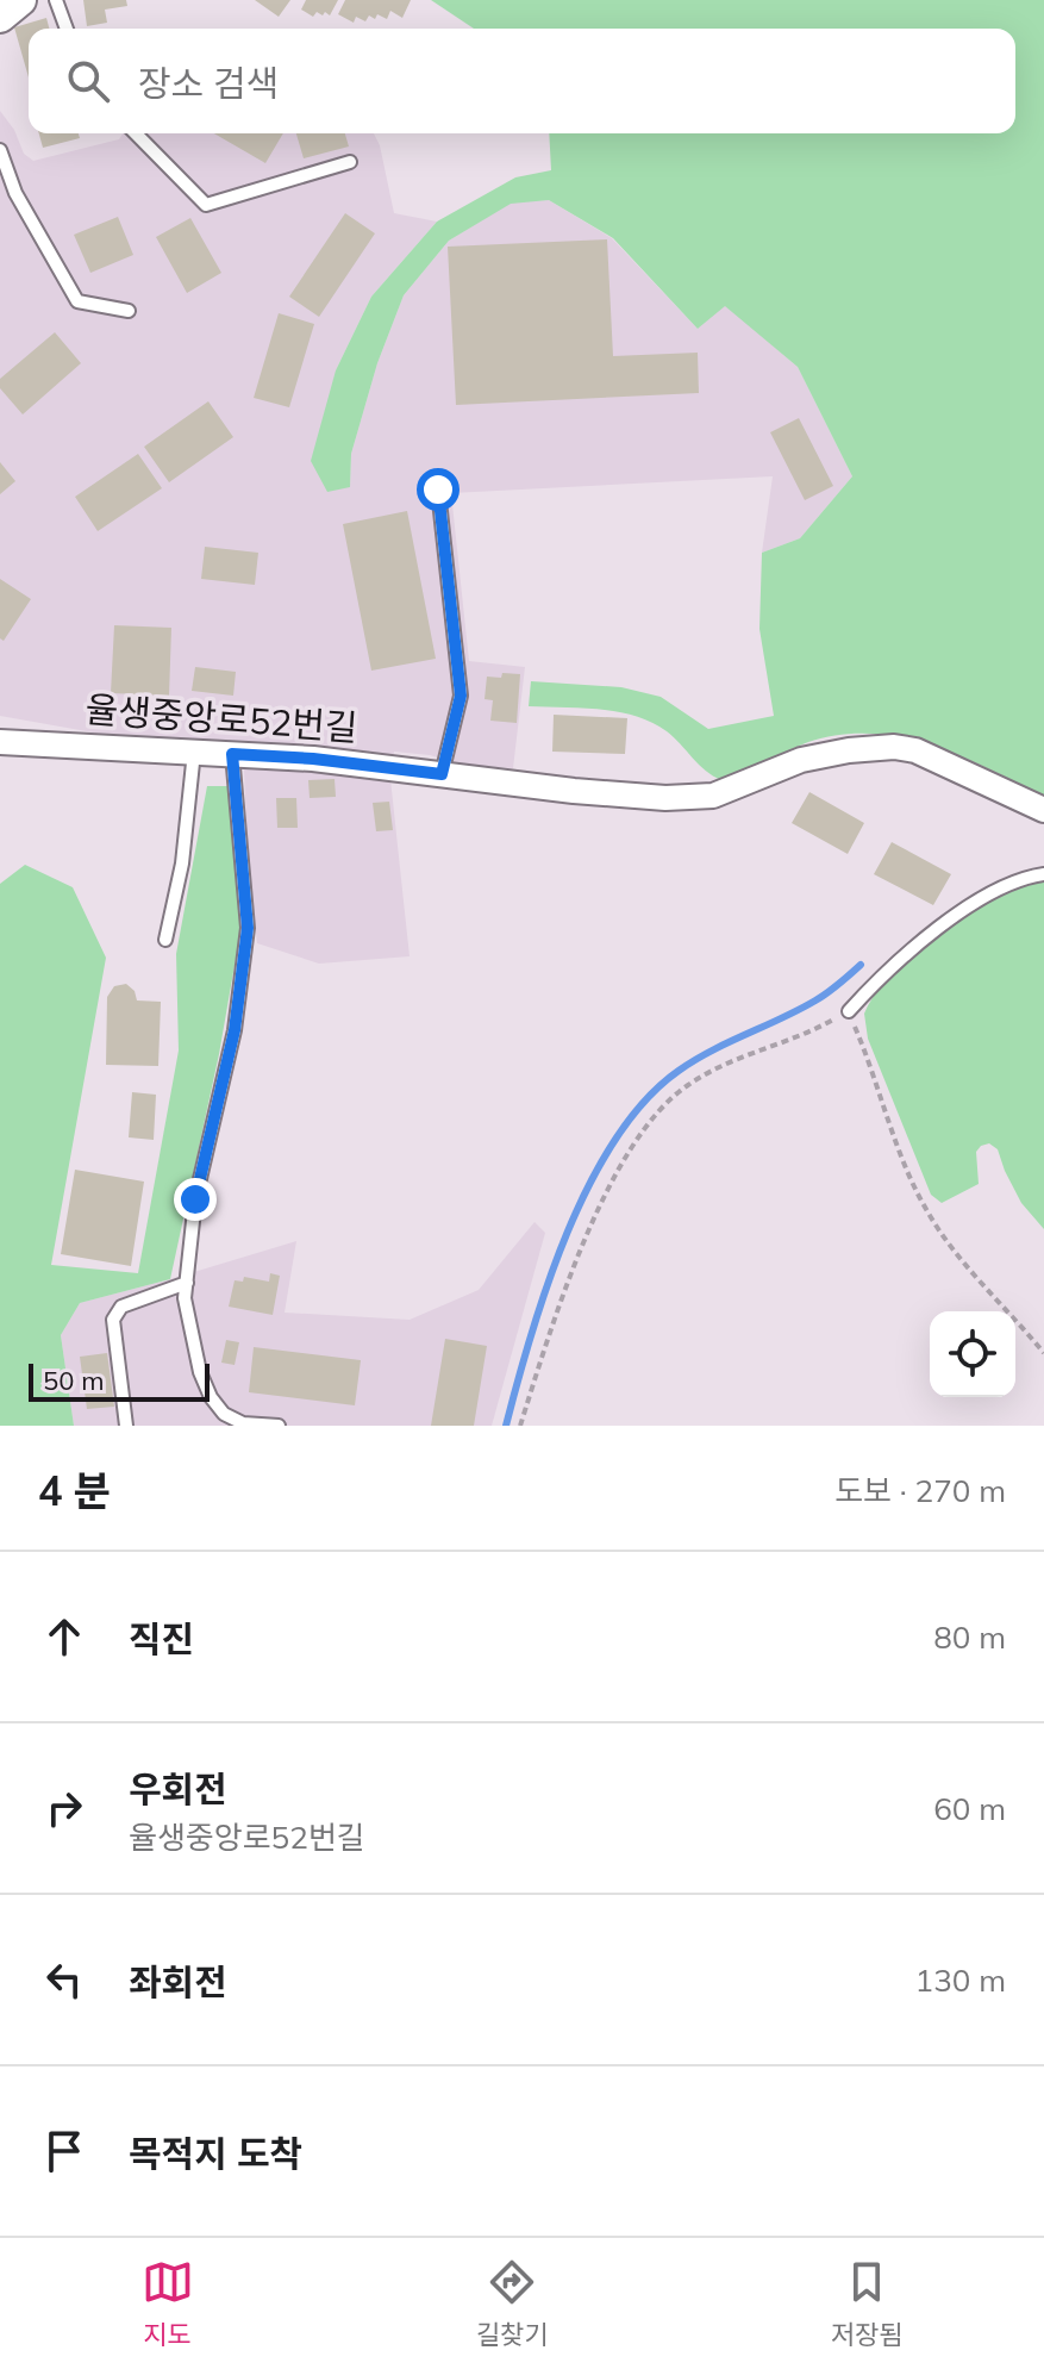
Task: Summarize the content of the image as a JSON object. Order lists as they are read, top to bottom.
{
  "streets": {
    "street": ["율생중앙로52번길"]
  },
  "scale_bar": "50 m",
  "page": {
    "search": "장소 검색",
    "scale": "50 m",
    "heading": ["4 분", "도보 · 270 m"],
    "list": [
      ["직진", "80 m"],
      ["우회전", "율생중앙로52번길", "60 m"],
      ["좌회전", "130 m"],
      "목적지 도착"
    ],
    "nav": ["지도", "길찾기", "저장됨"]
  }
}
